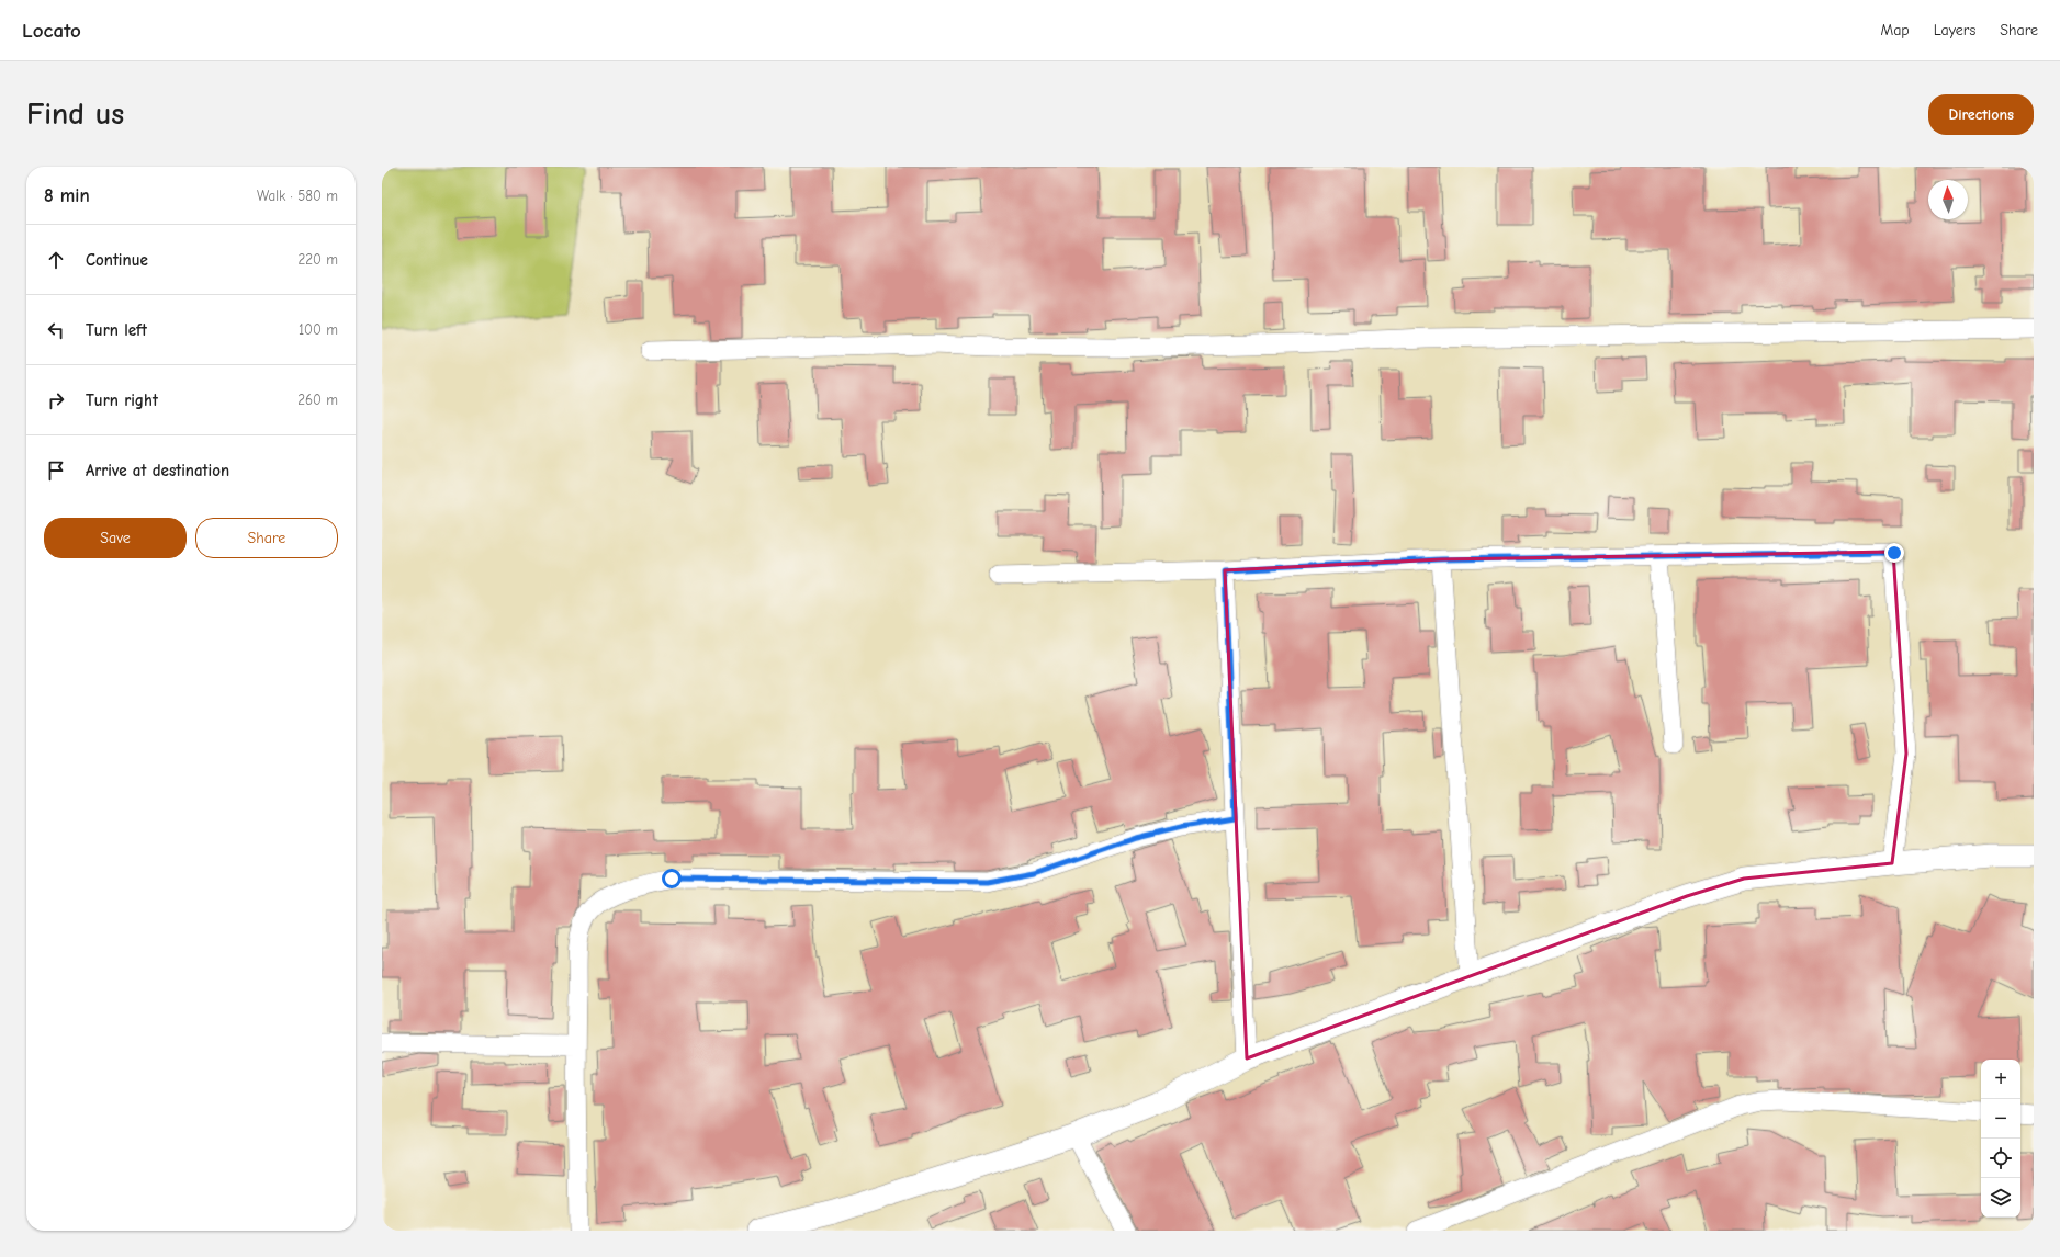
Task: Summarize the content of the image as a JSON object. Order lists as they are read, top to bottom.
{
  "north": "top",
  "page": {
    "header": "Locato",
    "nav": ["Map", "Layers", "Share"],
    "buttons": [
      "Directions",
      ["Save", "Share"]
    ],
    "title": "Find us",
    "heading": ["8 min", "Walk · 580 m"],
    "list": [
      ["Continue", "220 m"],
      ["Turn left", "100 m"],
      ["Turn right", "260 m"],
      "Arrive at destination"
    ],
    "map_buttons": ["+", "−"]
  }
}
